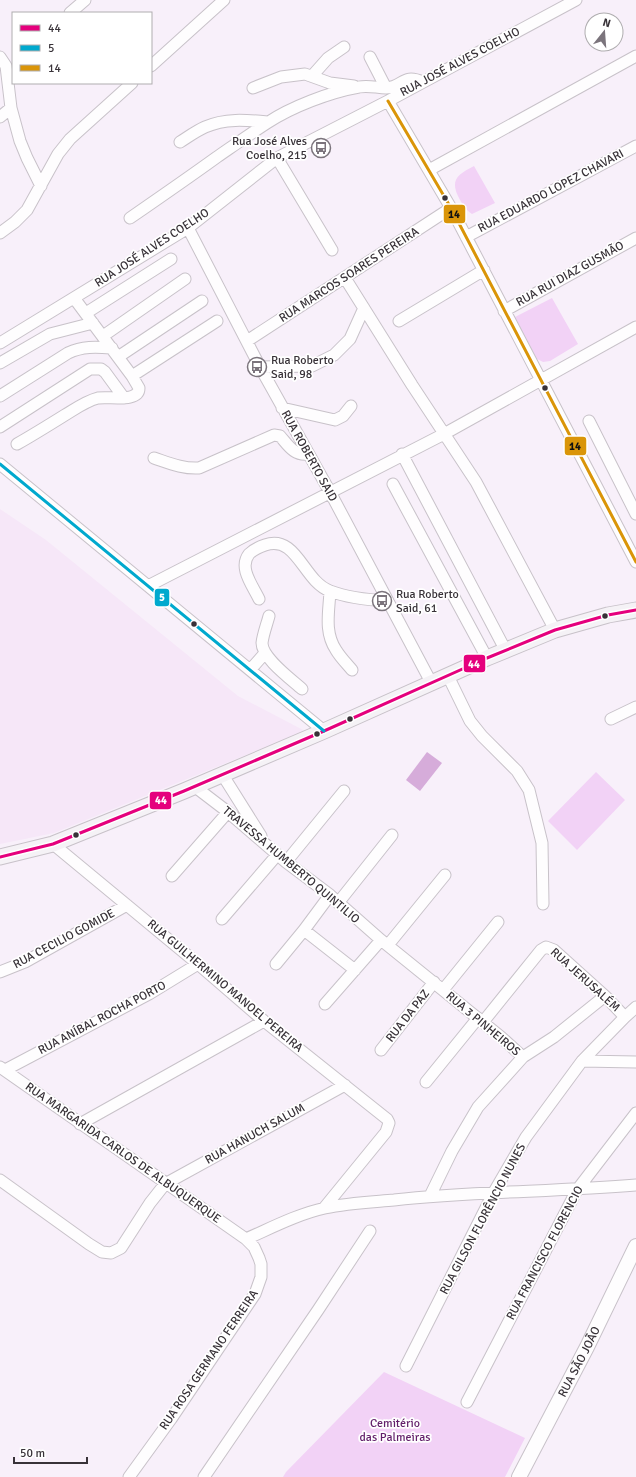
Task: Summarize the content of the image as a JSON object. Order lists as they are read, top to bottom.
{
  "streets": {
    "street": [
      "RUA JOSÉ ALVES COELHO",
      "RUA EDUARDO LOPEZ CHAVARI",
      "RUA RUI DIAZ GUSMÃO",
      "RUA MARCOS SOARES PEREIRA",
      "RUA ROBERTO SAID",
      "TRAVESSA HUMBERTO QUINTILIO",
      "RUA CECILIO GOMIDE",
      "RUA JERUSALÉM",
      "RUA GUILHERMINO MANOEL PEREIRA",
      "RUA DA PAZ",
      "RUA ANÍBAL ROCHA PORTO",
      "RUA 3 PINHEIROS",
      "RUA HANUCH SALUM",
      "RUA MARGARIDA CARLOS DE ALBUQUERQUE",
      "RUA GILSON FLORÊNCIO NUNES",
      "RUA FRANCISCO FLORENCIO",
      "RUA ROSA GERMANO FERREIRA",
      "RUA SÃO JOÃO"
    ]
  },
  "crossings": [
    ["RUA JOSÉ ALVES COELHO", "RUA ROBERTO SAID"],
    ["RUA MARCOS SOARES PEREIRA", "RUA ROBERTO SAID"],
    ["TRAVESSA HUMBERTO QUINTILIO", "RUA 3 PINHEIROS"],
    ["RUA CECILIO GOMIDE", "RUA GUILHERMINO MANOEL PEREIRA"],
    ["RUA JERUSALÉM", "RUA 3 PINHEIROS"],
    ["RUA JERUSALÉM", "RUA GILSON FLORÊNCIO NUNES"],
    ["RUA GUILHERMINO MANOEL PEREIRA", "RUA ANÍBAL ROCHA PORTO"],
    ["RUA GUILHERMINO MANOEL PEREIRA", "RUA HANUCH SALUM"],
    ["RUA DA PAZ", "RUA 3 PINHEIROS"],
    ["RUA ANÍBAL ROCHA PORTO", "RUA MARGARIDA CARLOS DE ALBUQUERQUE"],
    ["RUA HANUCH SALUM", "RUA MARGARIDA CARLOS DE ALBUQUERQUE"],
    ["RUA MARGARIDA CARLOS DE ALBUQUERQUE", "RUA ROSA GERMANO FERREIRA"]
  ],
  "parks": ["Cemitério das Palmeiras"],
  "places": {
    "bus stop": ["Rua José Alves Coelho, 215", "Rua Roberto Said, 98", "Rua Roberto Said, 61"]
  },
  "lines": ["transit line 14", "transit line 5", "transit line 44"],
  "legend": ["44", "5", "14"],
  "scale_bar": "50 m",
  "north": "top"
}
